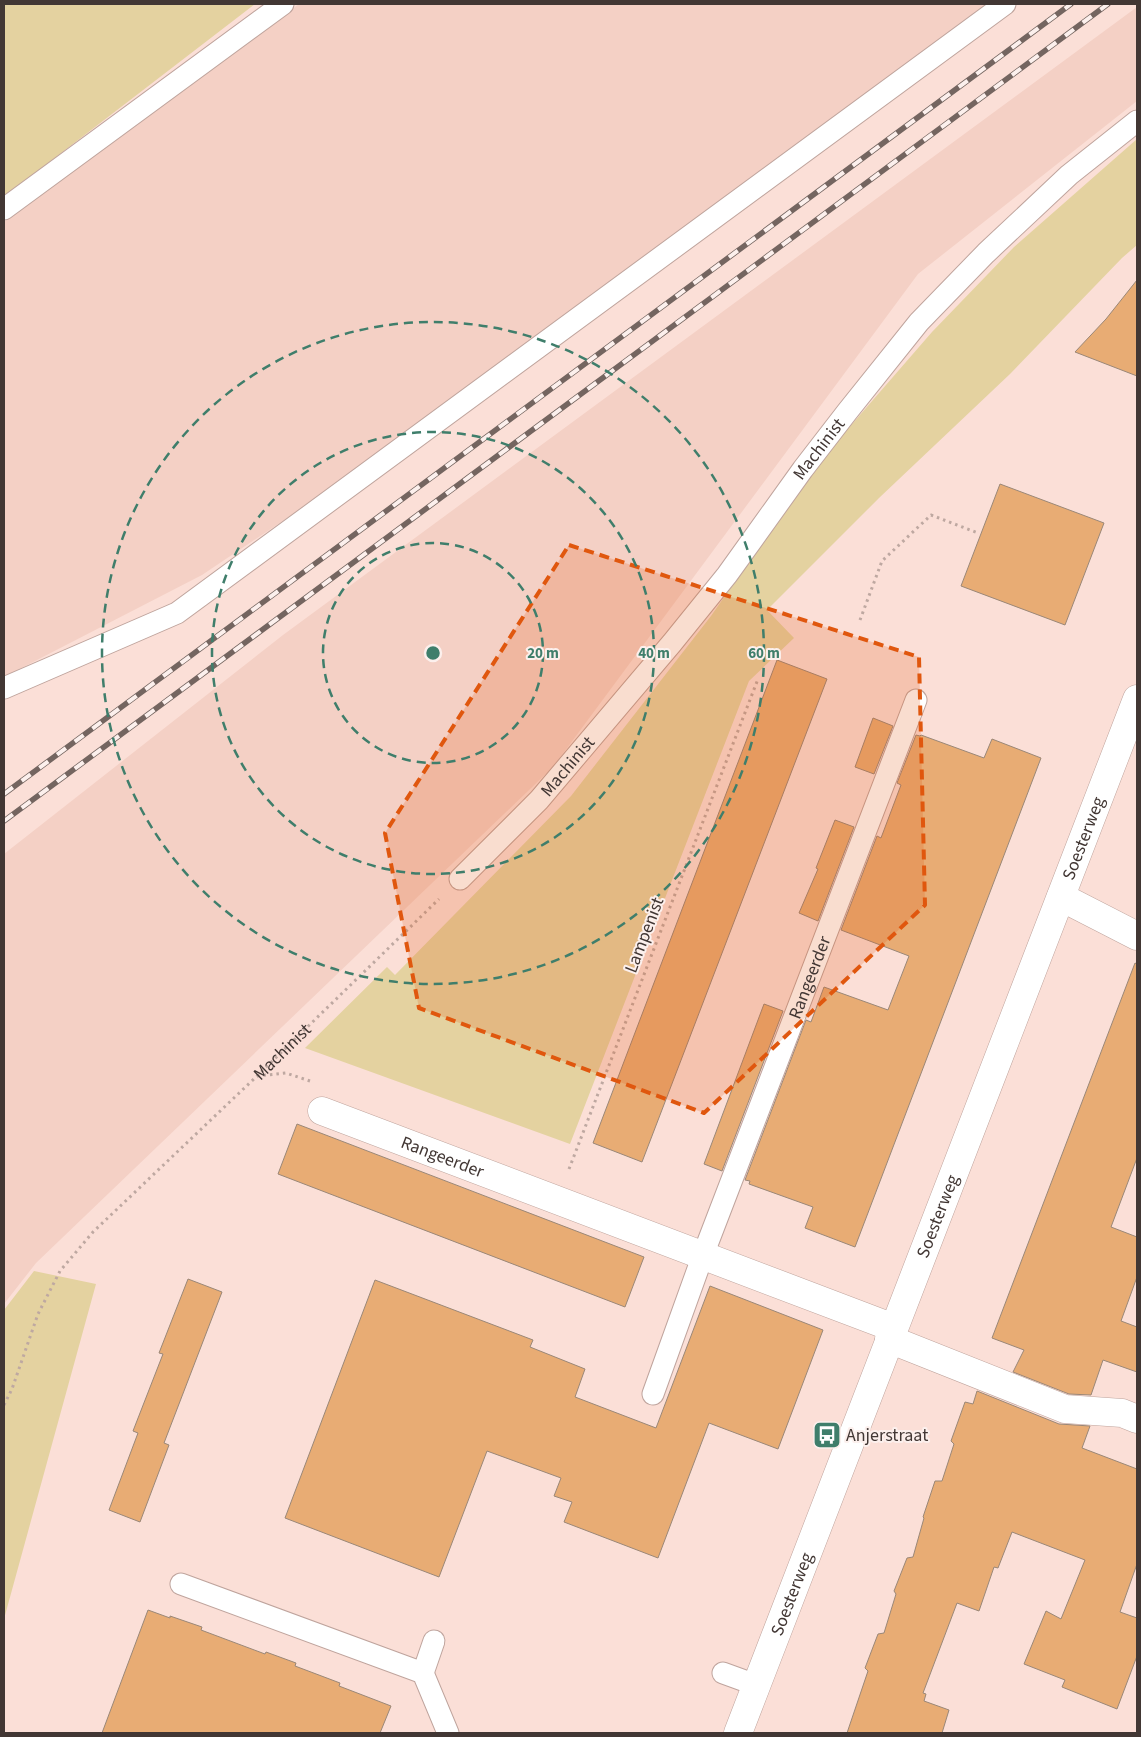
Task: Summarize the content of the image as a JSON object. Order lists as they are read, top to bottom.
{
  "streets": {
    "street": ["Soesterweg", "Rangeerder"],
    "lane": ["Machinist"],
    "path": ["Lampenist"]
  },
  "crossings": [
    ["Soesterweg", "Rangeerder"],
    ["Lampenist", "Rangeerder"]
  ],
  "places": {
    "bus stop": ["Anjerstraat"]
  },
  "rings": ["20 m", "40 m", "60 m"]
}
